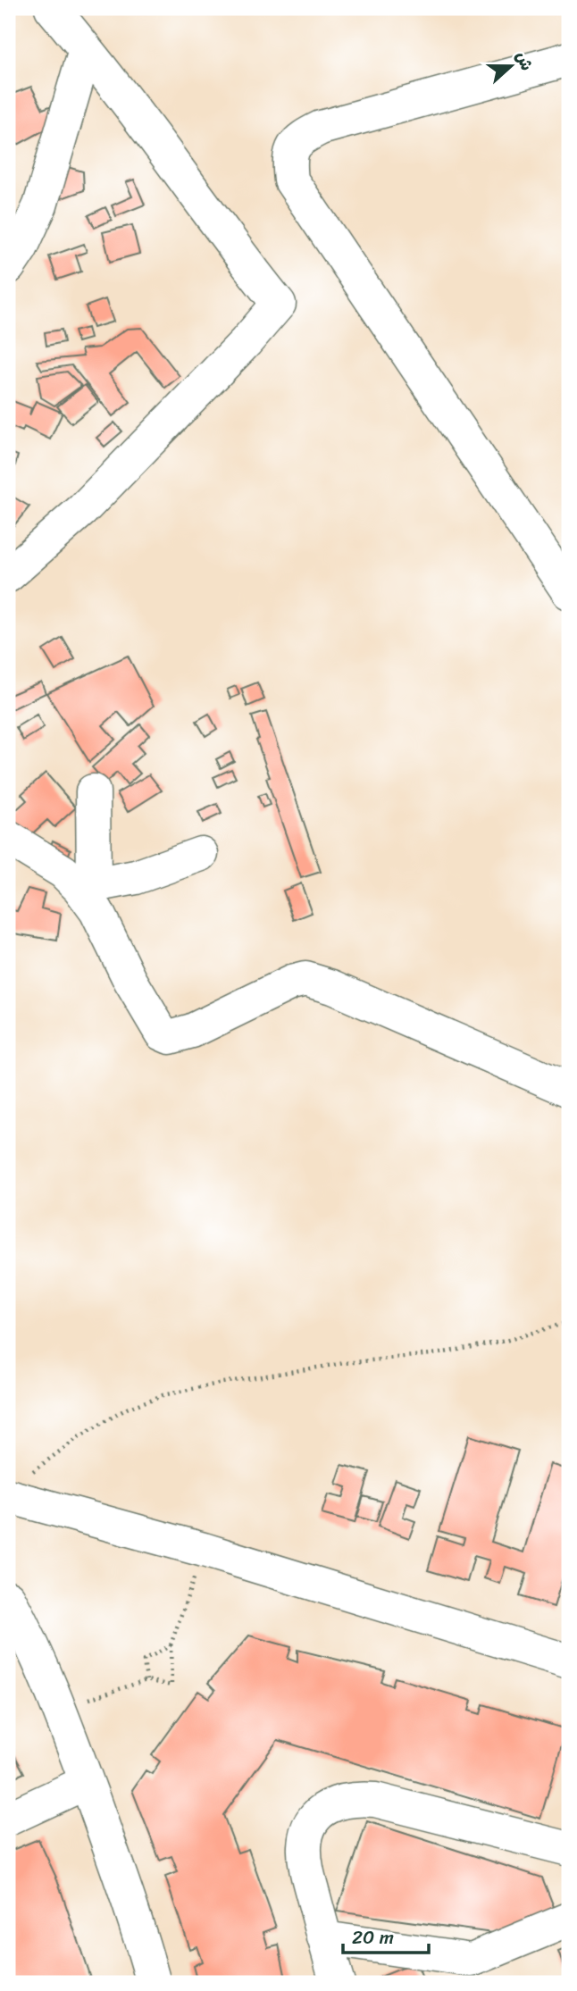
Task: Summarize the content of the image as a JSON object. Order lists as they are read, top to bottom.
{
  "scale_bar": "20 m",
  "north": "right"
}
